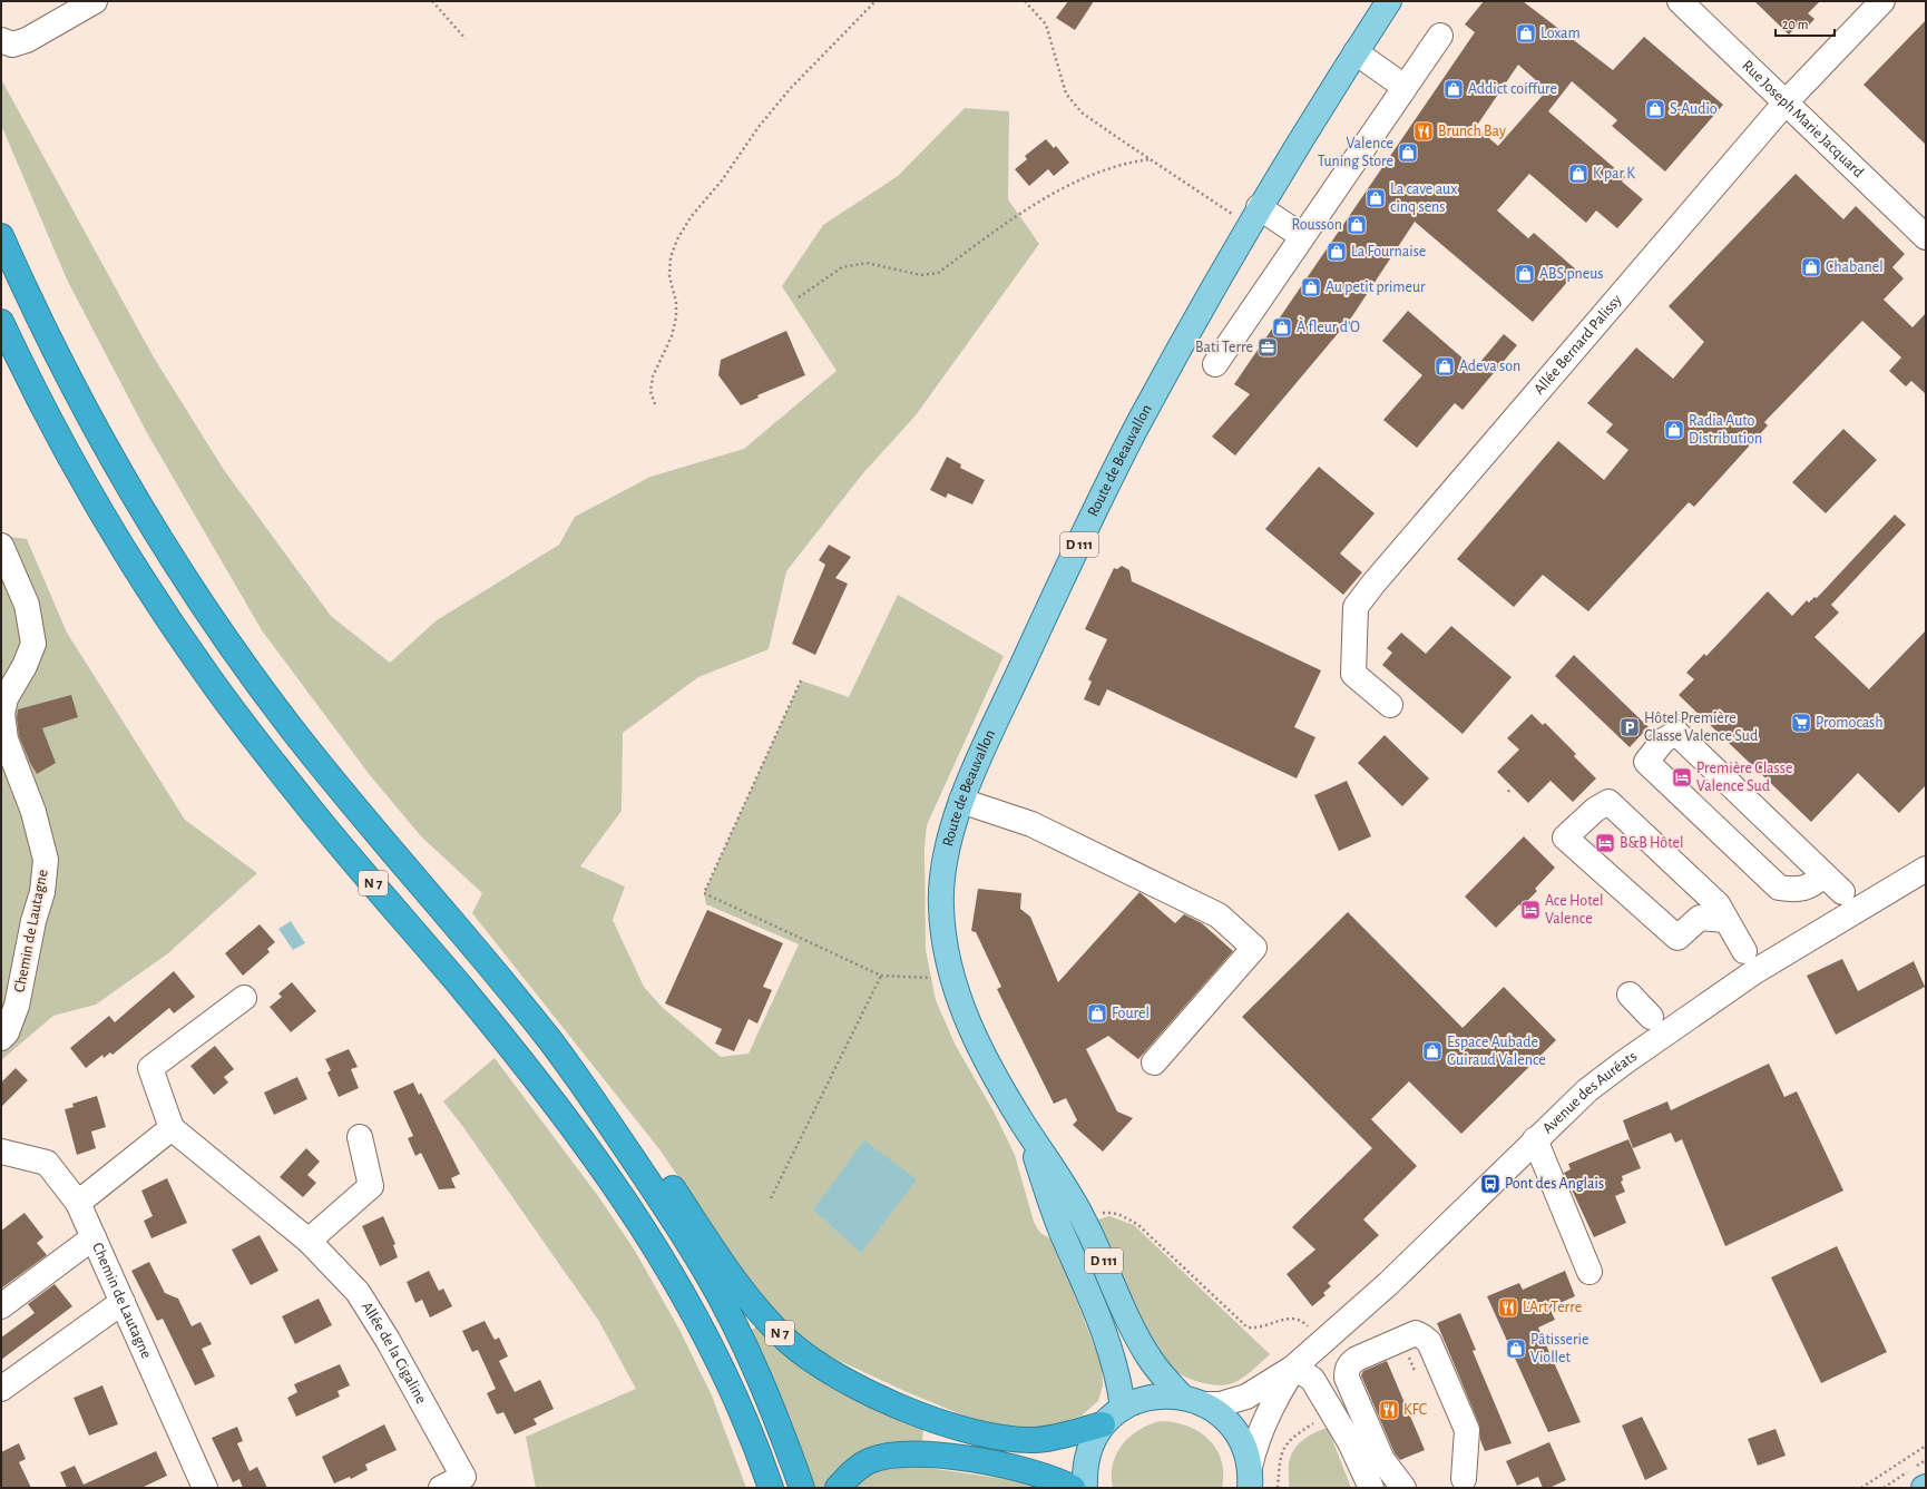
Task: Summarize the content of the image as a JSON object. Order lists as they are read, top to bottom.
{
  "streets": {
    "highway": ["N 7"],
    "main road": ["Route de Beauvallon", "D 111"],
    "street": [
      "Rue Joseph Marie Jacquard",
      "Allée Bernard Palissy",
      "Chemin de Lautagne",
      "Avenue des Auréats",
      "Allée de la Cigaline"
    ]
  },
  "crossings": [
    ["Rue Joseph Marie Jacquard", "Allée Bernard Palissy"],
    ["Route de Beauvallon", "D 111"]
  ],
  "places": {
    "shop": [
      "Loxam",
      "Addict coiffure",
      "S-Audio",
      "Valence Tuning Store",
      "K par K",
      "La cave aux cinq sens",
      "Rousson",
      "La Fournaise",
      "Chabanel",
      "ABS pneus",
      "Au petit primeur",
      "À fleur d'O",
      "Adeva son",
      "Radia Auto Distribution",
      "Fourel",
      "Espace Aubade Guiraud Valence",
      "Pâtisserie Viollet"
    ],
    "restaurant": ["Brunch Bay", "L'Art Terre", "KFC"],
    "office": ["Bati Terre"],
    "supermarket": ["Promocash"],
    "parking": ["Hôtel Première Classe Valence Sud"],
    "hotel": ["Première Classe Valence Sud", "B&B Hôtel", "Ace Hotel Valence"],
    "bus stop": ["Pont des Anglais"]
  },
  "scale_bar": "20 m"
}
